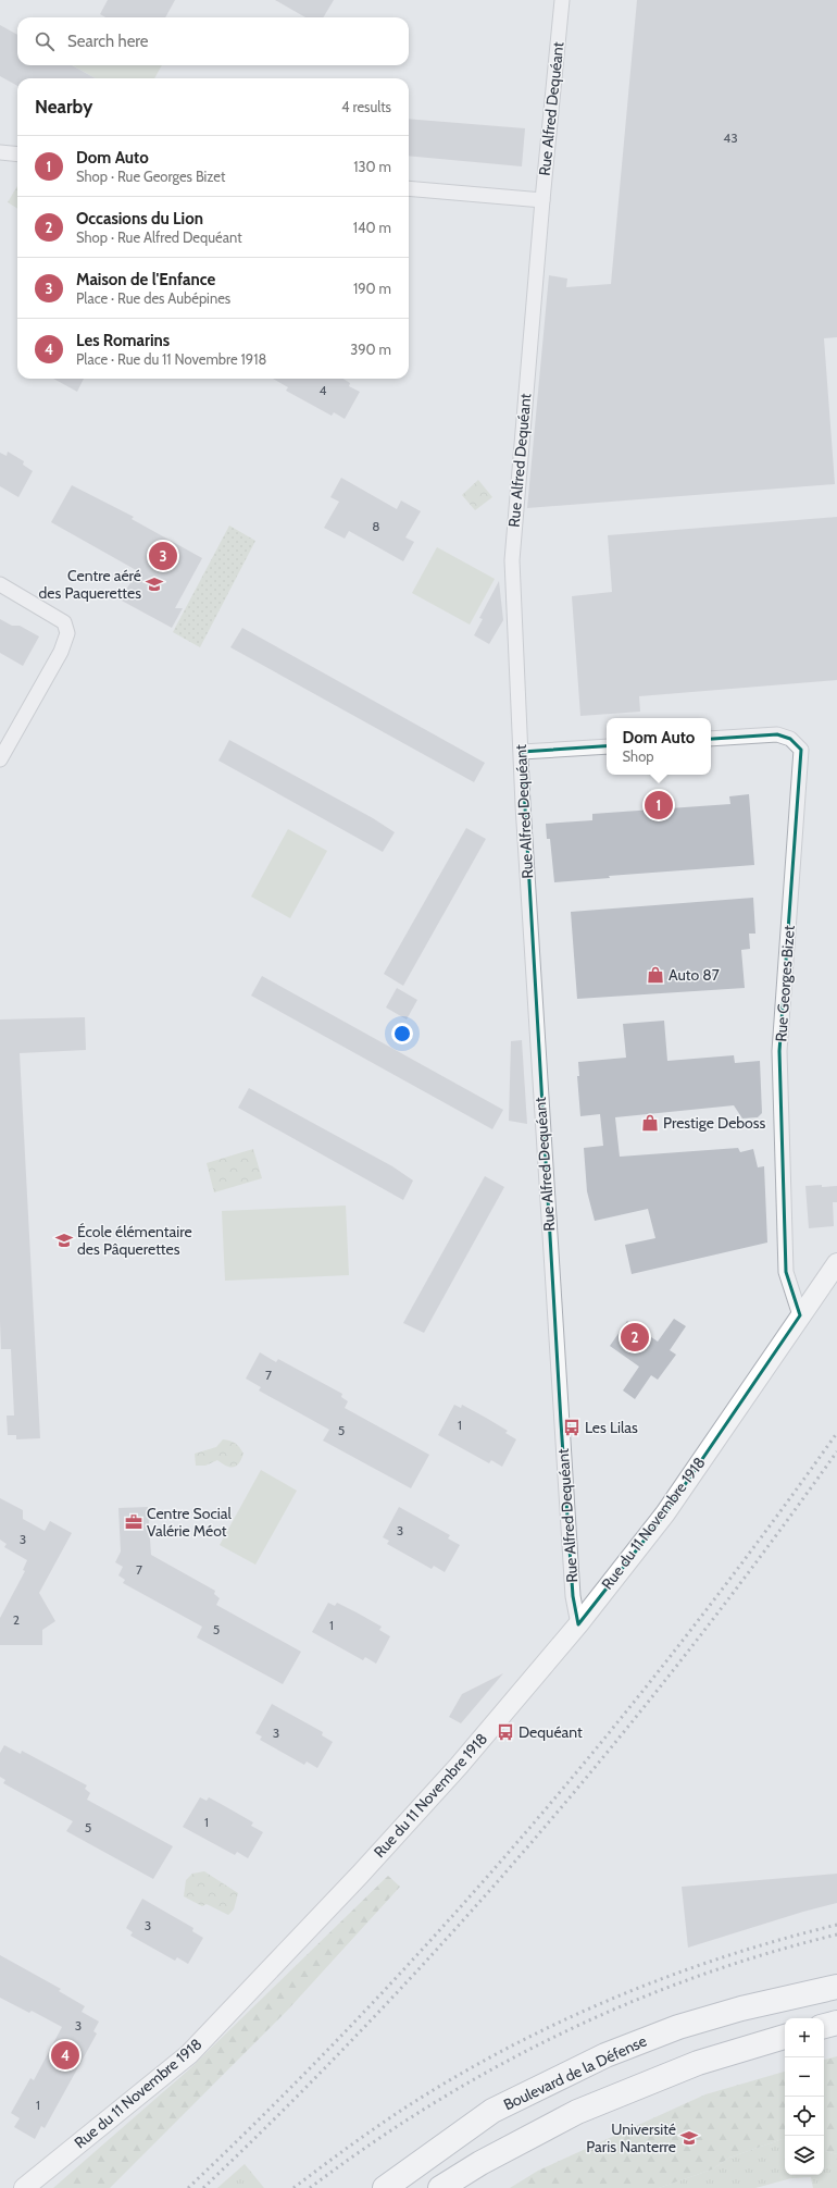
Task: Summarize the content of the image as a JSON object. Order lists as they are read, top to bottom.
{
  "streets": {
    "highway": ["Boulevard de la Défense"],
    "street": ["Rue Alfred Dequéant", "Rue Georges Bizet", "Rue du 11 Novembre 1918"]
  },
  "crossings": [
    ["Rue Alfred Dequéant", "Rue du 11 Novembre 1918"],
    ["Rue Georges Bizet", "Rue du 11 Novembre 1918"]
  ],
  "places": {
    "school or university": ["Centre aéré des Paquerettes", "École élémentaire des Pâquerettes", "Université Paris Nanterre"],
    "shop": ["Auto 87", "Prestige Deboss"],
    "bus stop": ["Les Lilas", "Dequéant"],
    "office": ["Centre Social Valérie Méot"]
  },
  "house_numbers": [
    "43",
    "4",
    "8",
    "7",
    "1",
    "5",
    "3",
    "3",
    "7",
    "2",
    "1",
    "5",
    "3",
    "1",
    "5",
    "3",
    "3",
    "1"
  ],
  "page": {
    "search": "Search here",
    "heading": ["Nearby", "4 results"],
    "list": [
      {
        "mark": "1",
        "name": "Dom Auto",
        "note": "Shop · Rue Georges Bizet",
        "value": "130 m"
      },
      {
        "mark": "2",
        "name": "Occasions du Lion",
        "note": "Shop · Rue Alfred Dequéant",
        "value": "140 m"
      },
      {
        "mark": "3",
        "name": "Maison de l'Enfance",
        "note": "Place · Rue des Aubépines",
        "value": "190 m"
      },
      {
        "mark": "4",
        "name": "Les Romarins",
        "note": "Place · Rue du 11 Novembre 1918",
        "value": "390 m"
      }
    ],
    "pins": [
      "3",
      "1",
      "2",
      "4"
    ],
    "popup": ["Dom Auto", "Shop"],
    "map_buttons": ["+", "−"]
  }
}
